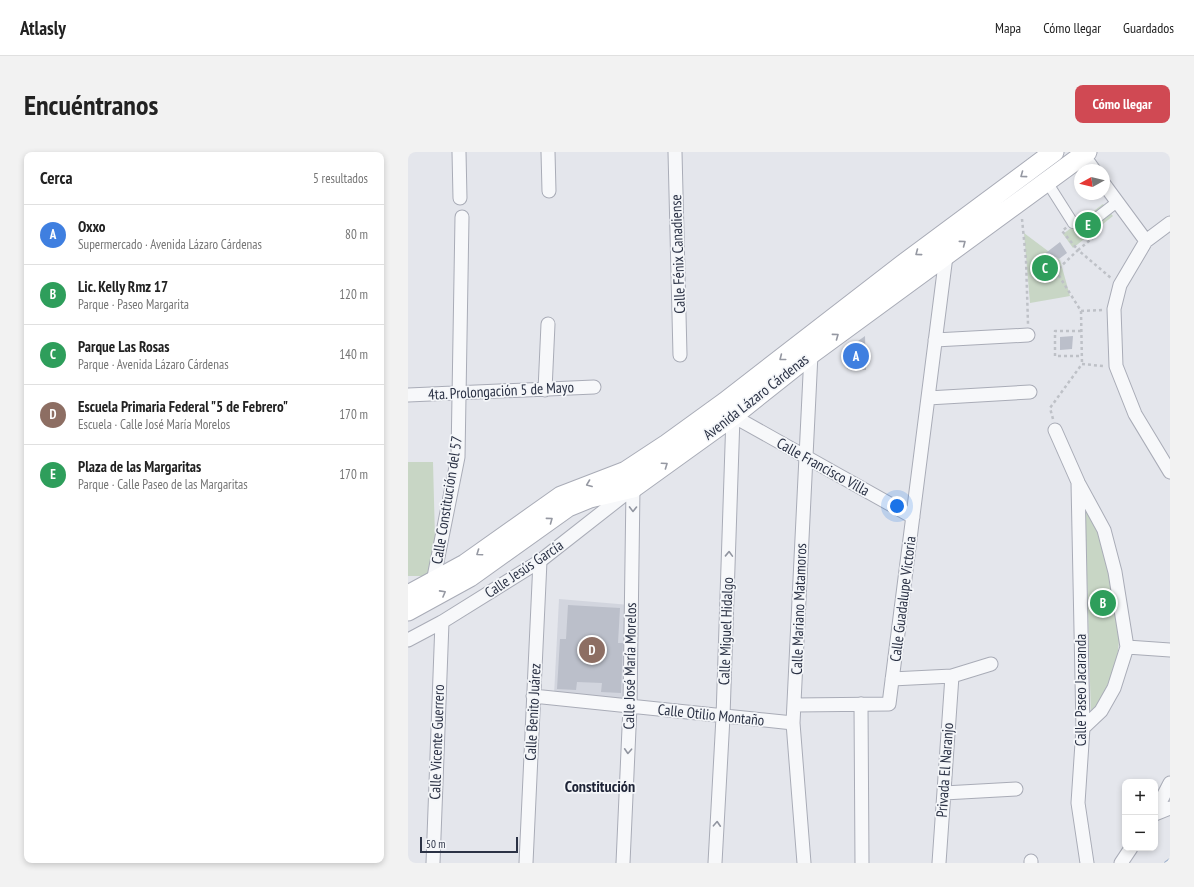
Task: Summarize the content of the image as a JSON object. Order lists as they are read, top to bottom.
{
  "streets": {
    "main road": ["Avenida Lázaro Cárdenas"],
    "street": [
      "Calle Fénix Canadiense",
      "4ta. Prolongación 5 de Mayo",
      "Calle Francisco Villa",
      "Calle Constitución del 57",
      "Calle Jesús García",
      "Calle Guadalupe Victoria",
      "Calle Mariano Matamoros",
      "Calle Miguel Hidalgo",
      "Calle José María Morelos",
      "Calle Paseo Jacaranda",
      "Calle Benito Juárez",
      "Calle Otilio Montaño",
      "Calle Vicente Guerrero",
      "Privada El Naranjo"
    ]
  },
  "crossings": [
    ["4ta. Prolongación 5 de Mayo", "Calle Constitución del 57"],
    ["Avenida Lázaro Cárdenas", "Calle Francisco Villa"],
    ["Avenida Lázaro Cárdenas", "Calle Constitución del 57"],
    ["Avenida Lázaro Cárdenas", "Calle Jesús García"],
    ["Avenida Lázaro Cárdenas", "Calle Guadalupe Victoria"],
    ["Avenida Lázaro Cárdenas", "Calle Mariano Matamoros"],
    ["Avenida Lázaro Cárdenas", "Calle Miguel Hidalgo"],
    ["Avenida Lázaro Cárdenas", "Calle José María Morelos"],
    ["Calle Francisco Villa", "Calle Guadalupe Victoria"],
    ["Calle Francisco Villa", "Calle Mariano Matamoros"],
    ["Calle Francisco Villa", "Calle Miguel Hidalgo"],
    ["Calle Jesús García", "Calle José María Morelos"],
    ["Calle Jesús García", "Calle Benito Juárez"],
    ["Calle Jesús García", "Calle Vicente Guerrero"],
    ["Calle Mariano Matamoros", "Calle Otilio Montaño"],
    ["Calle Miguel Hidalgo", "Calle Otilio Montaño"],
    ["Calle José María Morelos", "Calle Otilio Montaño"],
    ["Calle Benito Juárez", "Calle Otilio Montaño"]
  ],
  "one_way": ["Calle Miguel Hidalgo", "Calle José María Morelos"],
  "districts": ["Constitución"],
  "scale_bar": "50 m",
  "north": "left",
  "page": {
    "header": "Atlasly",
    "nav": ["Mapa", "Cómo llegar", "Guardados"],
    "buttons": "Cómo llegar",
    "title": "Encuéntranos",
    "heading": ["Cerca", "5 resultados"],
    "list": [
      {
        "mark": "A",
        "name": "Oxxo",
        "note": "Supermercado · Avenida Lázaro Cárdenas",
        "value": "80 m"
      },
      {
        "mark": "B",
        "name": "Lic. Kelly Rmz 17",
        "note": "Parque · Paseo Margarita",
        "value": "120 m"
      },
      {
        "mark": "C",
        "name": "Parque Las Rosas",
        "note": "Parque · Avenida Lázaro Cárdenas",
        "value": "140 m"
      },
      {
        "mark": "D",
        "name": "Escuela Primaria Federal \"5 de Febrero\"",
        "note": "Escuela · Calle José María Morelos",
        "value": "170 m"
      },
      {
        "mark": "E",
        "name": "Plaza de las Margaritas",
        "note": "Parque · Calle Paseo de las Margaritas",
        "value": "170 m"
      }
    ],
    "pins": [
      "E",
      "C",
      "A",
      "B",
      "D"
    ],
    "map_buttons": ["+", "−"],
    "scale": "50 m"
  }
}
